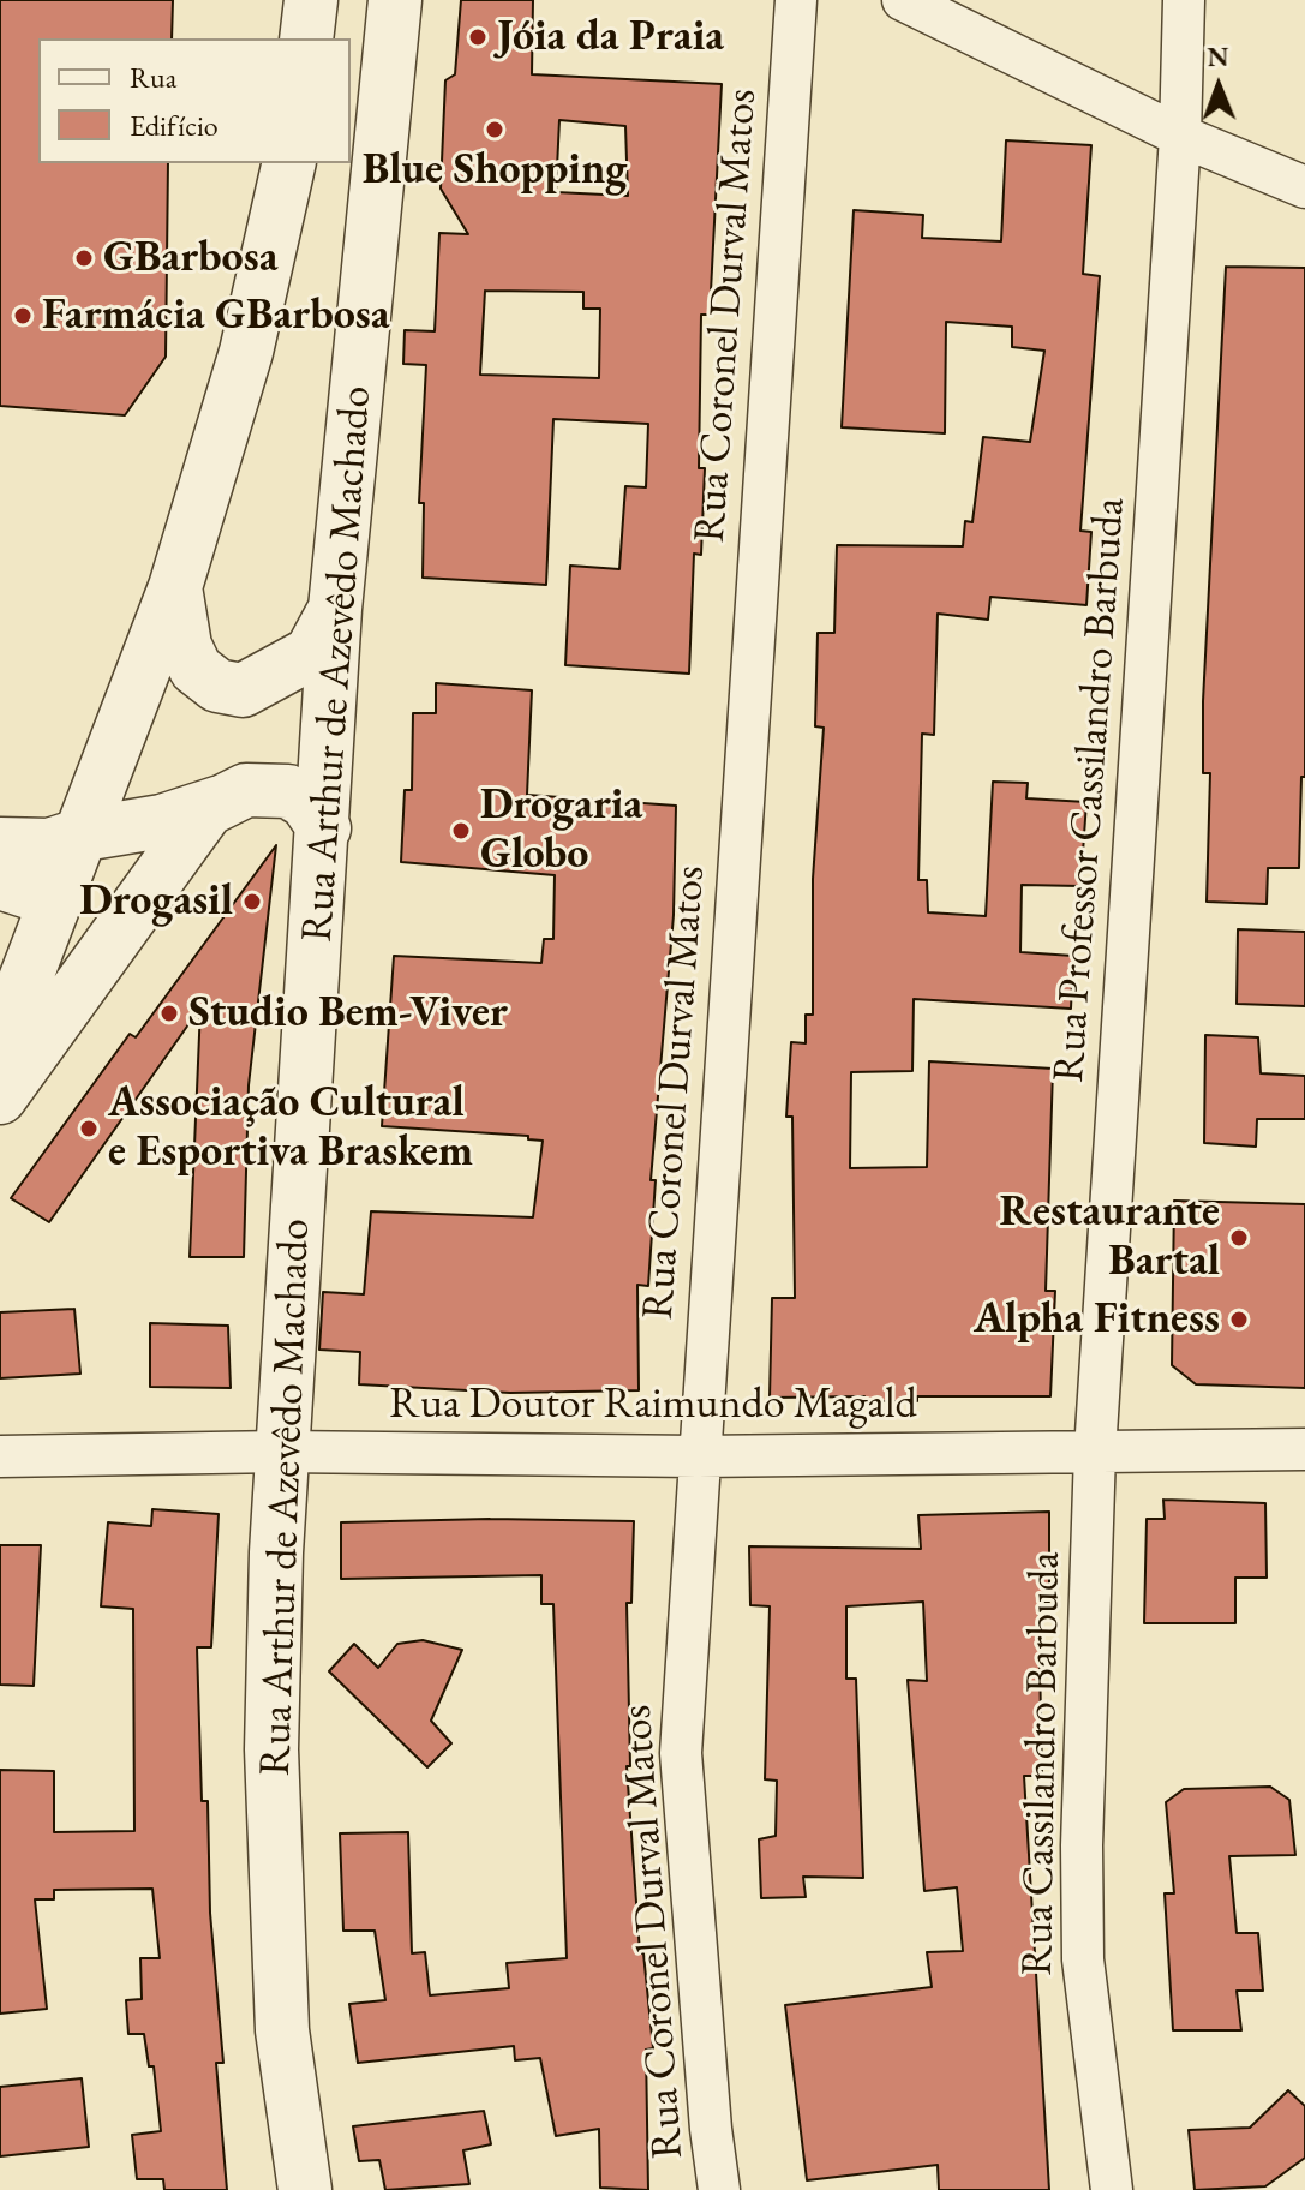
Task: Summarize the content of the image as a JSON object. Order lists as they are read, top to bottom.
{
  "streets": {
    "street": [
      "Rua Coronel Durval Matos",
      "Rua Arthur de Azevêdo Machado",
      "Rua Professor Cassilandro Barbuda",
      "Rua Doutor Raimundo Magald",
      "Rua Cassilandro Barbuda"
    ]
  },
  "crossings": [
    ["Rua Coronel Durval Matos", "Rua Doutor Raimundo Magald"],
    ["Rua Arthur de Azevêdo Machado", "Rua Doutor Raimundo Magald"],
    ["Rua Professor Cassilandro Barbuda", "Rua Doutor Raimundo Magald"],
    ["Rua Professor Cassilandro Barbuda", "Rua Cassilandro Barbuda"],
    ["Rua Doutor Raimundo Magald", "Rua Cassilandro Barbuda"]
  ],
  "places": [
    "Jóia da Praia",
    "Blue Shopping",
    "GBarbosa",
    "Farmácia GBarbosa",
    "Drogaria Globo",
    "Drogasil",
    "Studio Bem-Viver",
    "Associação Cultural e Esportiva Braskem",
    "Restaurante Bartal",
    "Alpha Fitness"
  ],
  "legend": ["Rua", "Edifício"],
  "north": "top"
}
